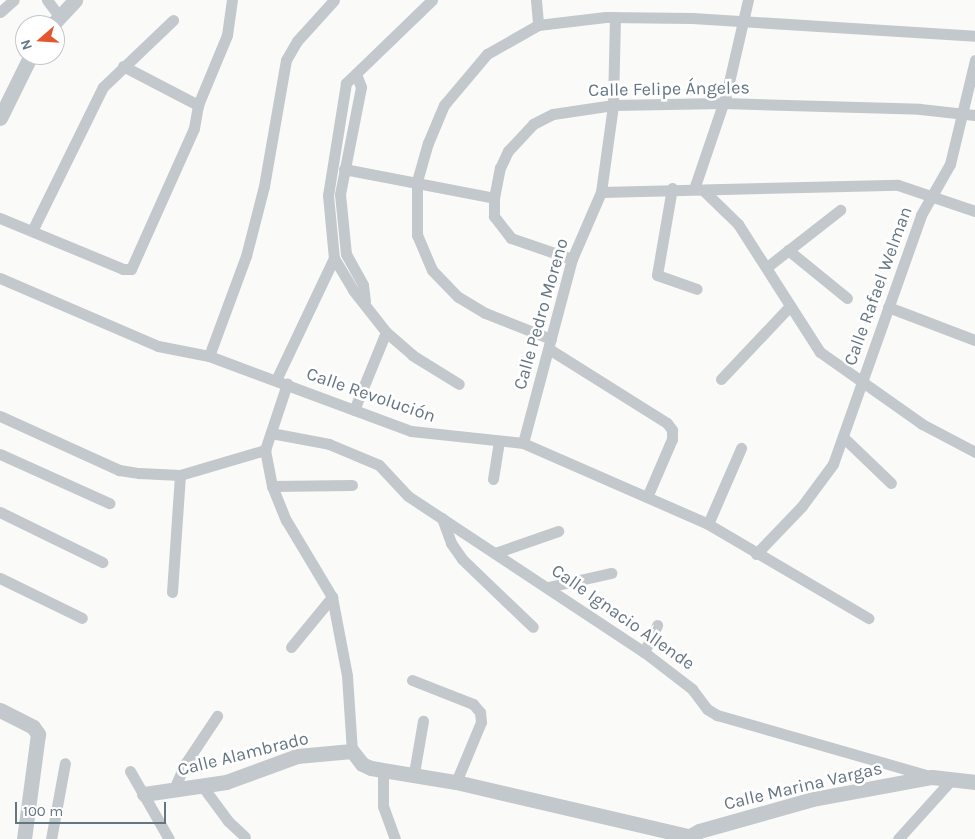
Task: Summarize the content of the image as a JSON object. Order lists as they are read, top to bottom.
{
  "streets": {
    "street": [
      "Calle Felipe Ángeles",
      "Calle Rafael Welman",
      "Calle Pedro Moreno",
      "Calle Revolución",
      "Calle Ignacio Allende",
      "Calle Alambrado",
      "Calle Marina Vargas"
    ]
  },
  "crossings": [
    ["Calle Felipe Ángeles", "Calle Rafael Welman"],
    ["Calle Felipe Ángeles", "Calle Pedro Moreno"],
    ["Calle Rafael Welman", "Calle Revolución"],
    ["Calle Pedro Moreno", "Calle Revolución"],
    ["Calle Ignacio Allende", "Calle Marina Vargas"]
  ],
  "scale_bar": "100 m",
  "north": "left"
}
